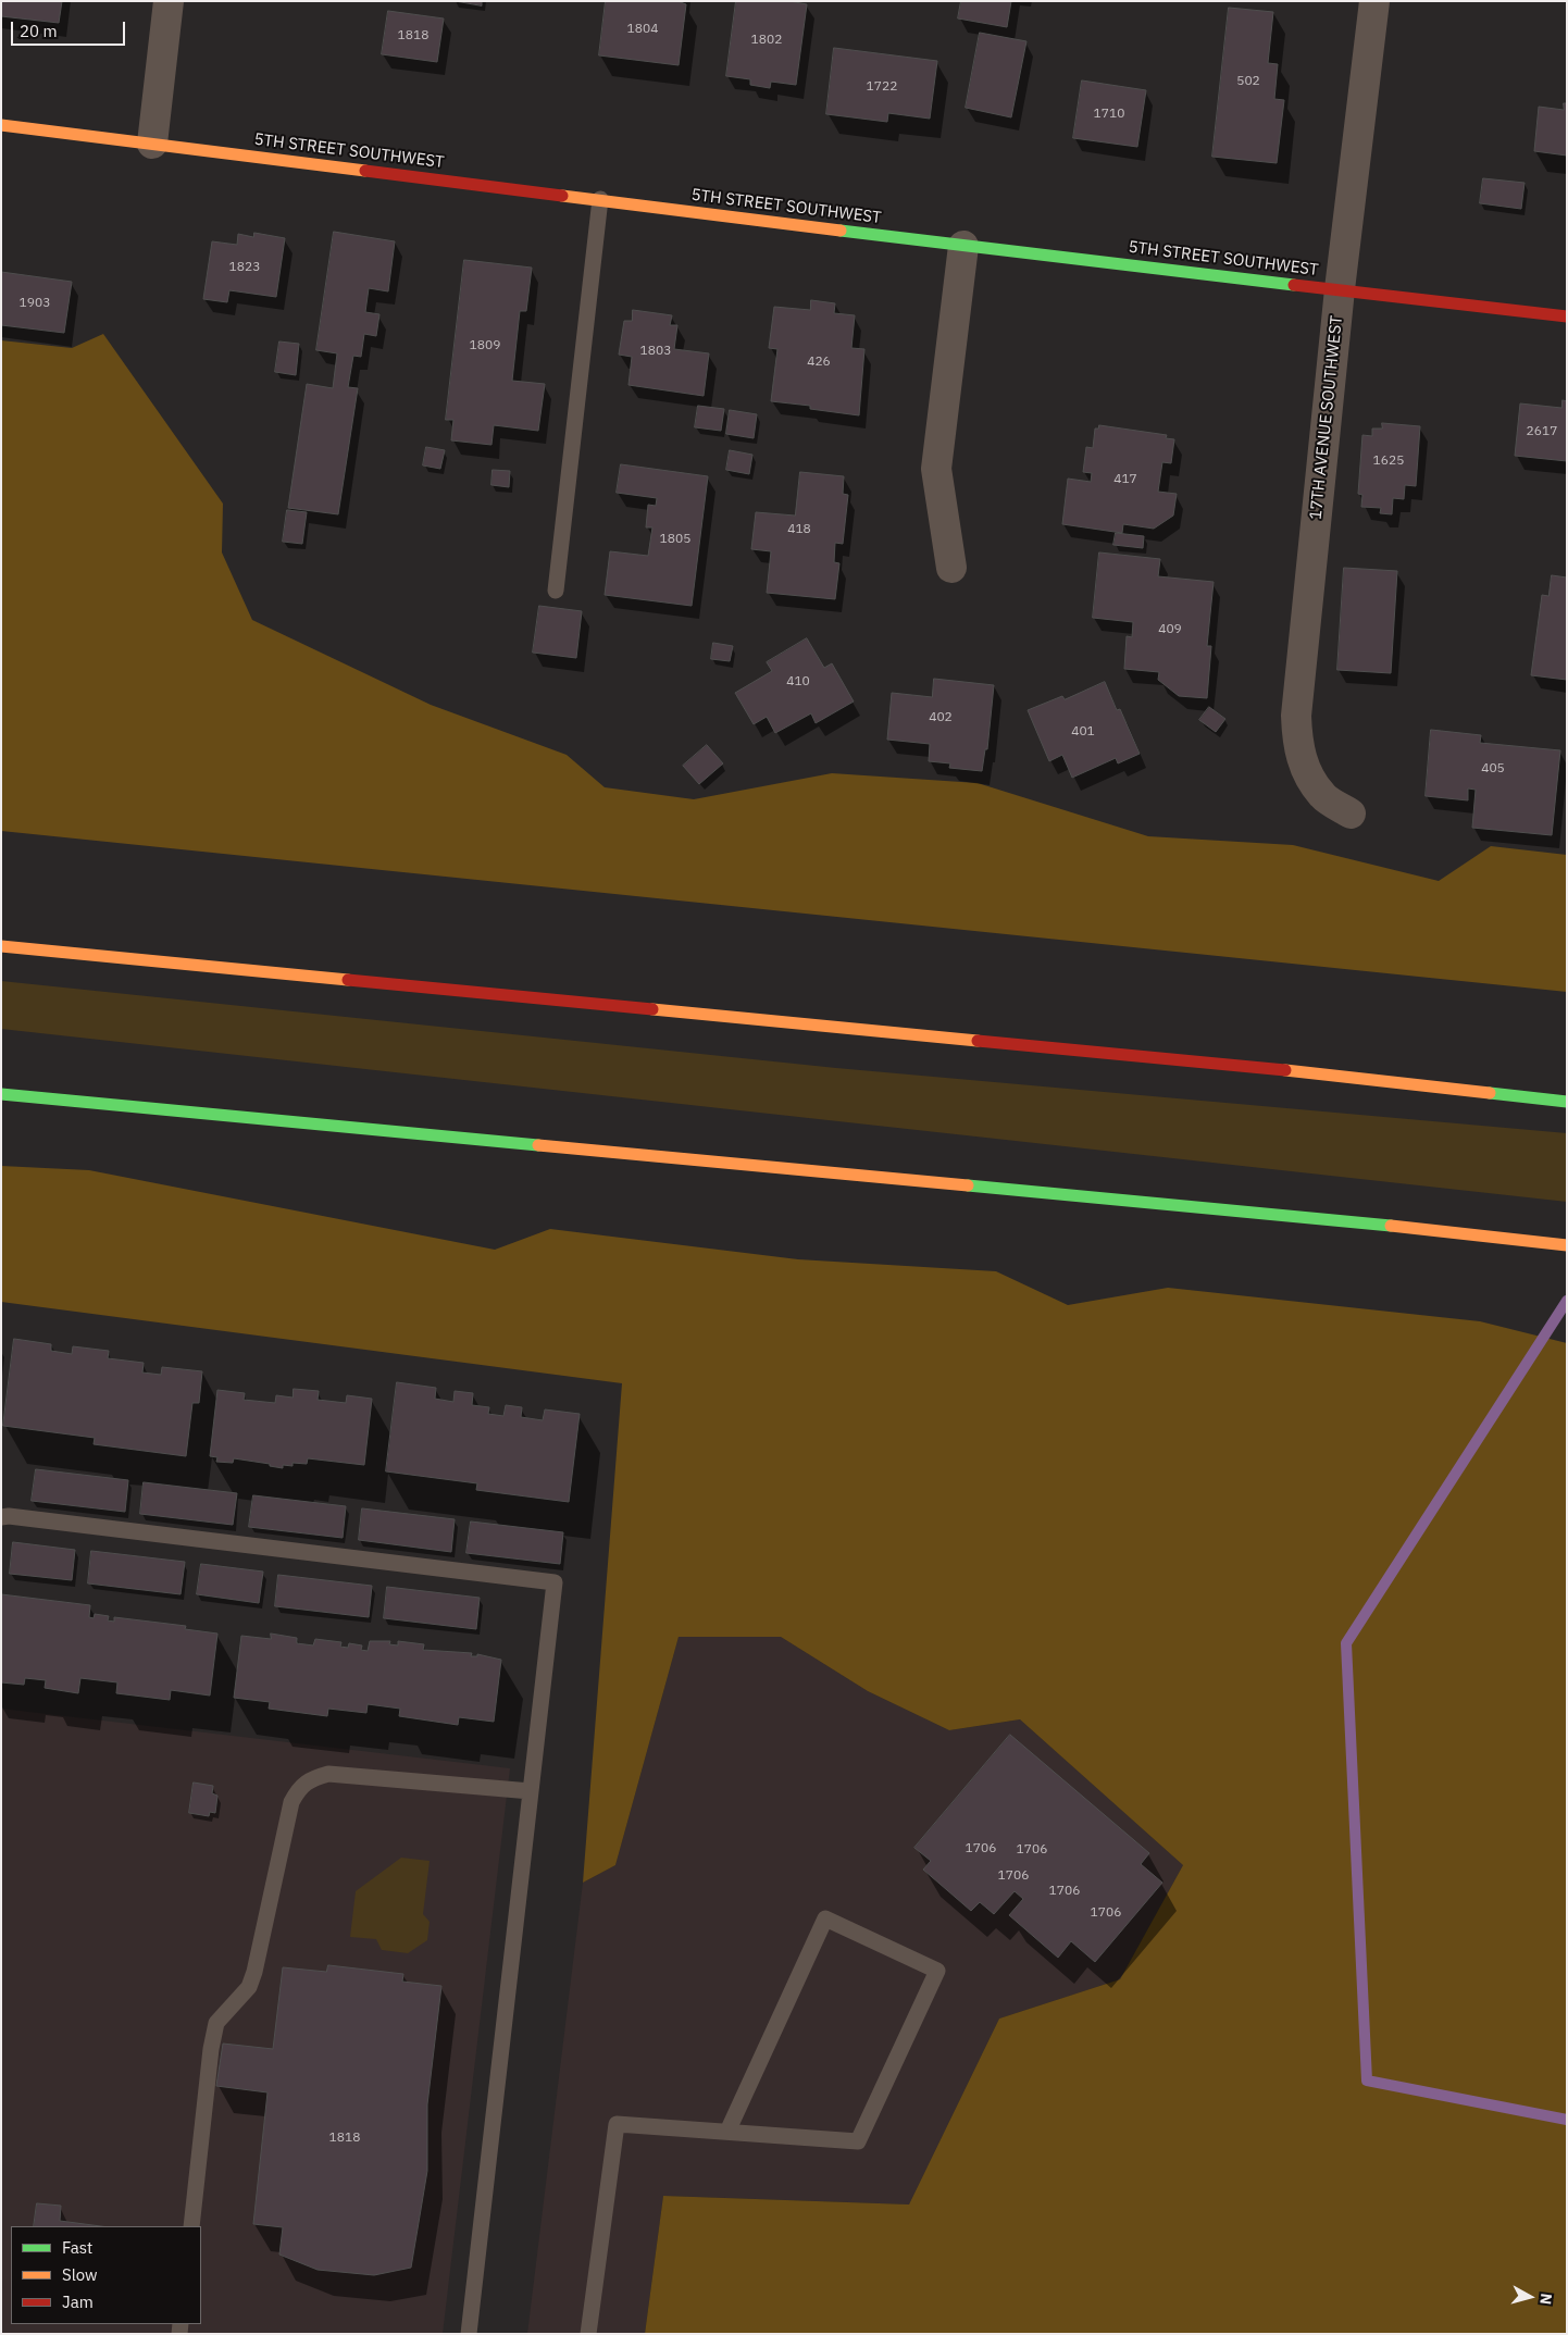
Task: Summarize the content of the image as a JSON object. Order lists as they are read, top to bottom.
{
  "streets": {
    "main road": ["5TH STREET SOUTHWEST"],
    "street": ["17TH AVENUE SOUTHWEST"]
  },
  "crossings": [
    ["5TH STREET SOUTHWEST", "17TH AVENUE SOUTHWEST"]
  ],
  "house_numbers": [
    "1804",
    "1818",
    "1802",
    "502",
    "1722",
    "1710",
    "1823",
    "1903",
    "1809",
    "1803",
    "426",
    "2617",
    "1625",
    "417",
    "418",
    "1805",
    "409",
    "410",
    "402",
    "401",
    "405",
    "1706",
    "1706",
    "1706",
    "1706",
    "1706",
    "1818"
  ],
  "legend": ["Fast", "Slow", "Jam"],
  "scale_bar": "20 m",
  "north": "right"
}
